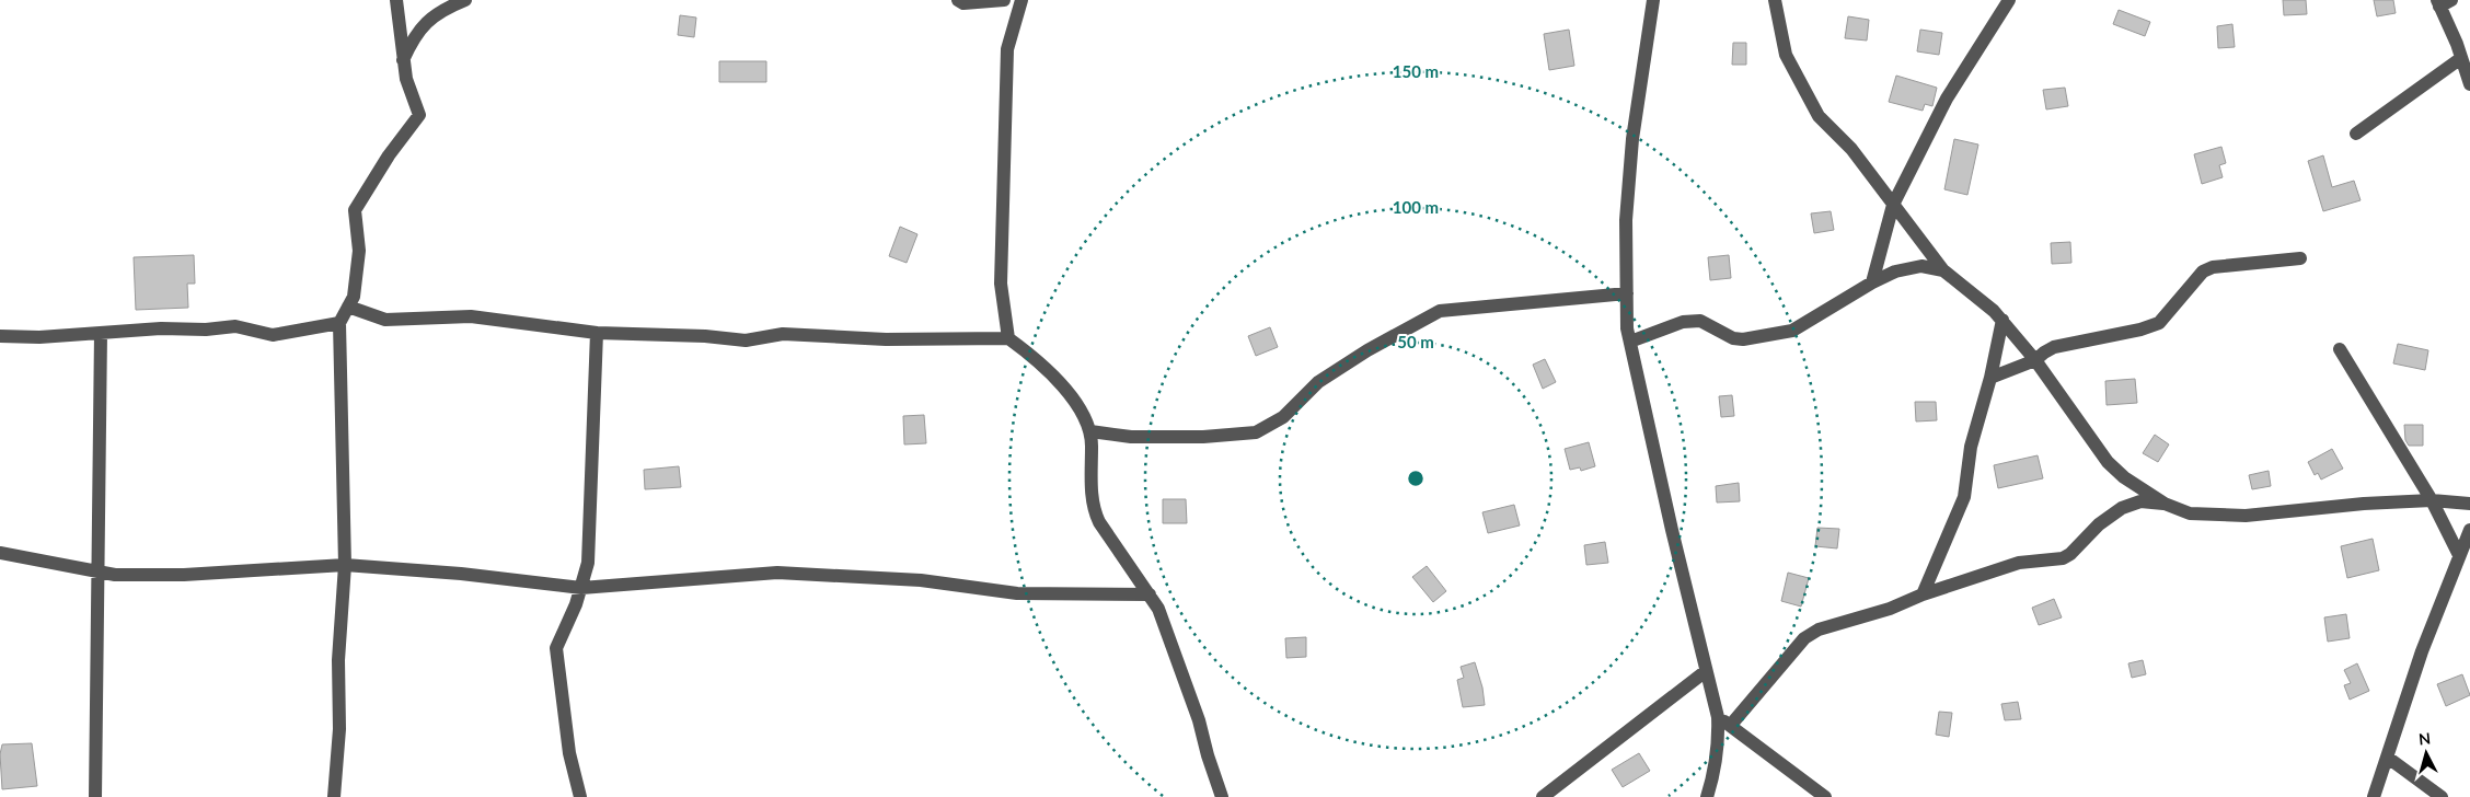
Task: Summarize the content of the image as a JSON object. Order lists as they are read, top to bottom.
{
  "north": "top",
  "rings": ["150 m", "100 m", "50 m"]
}
